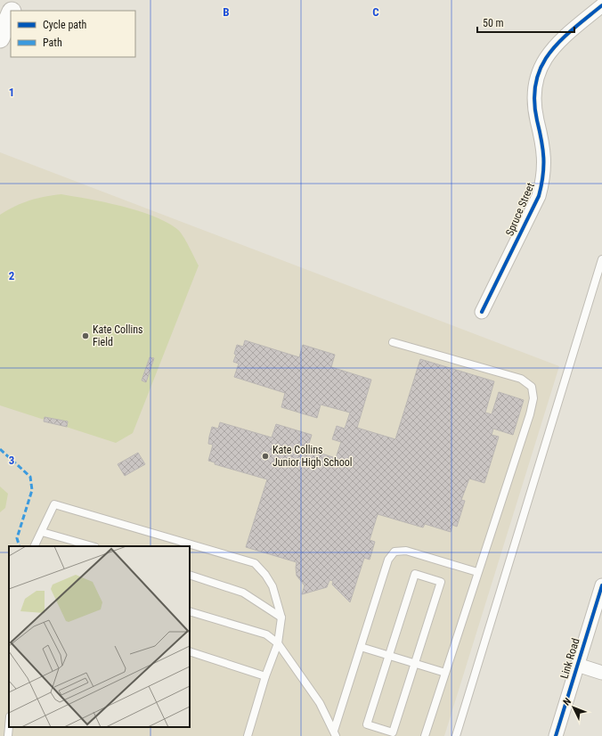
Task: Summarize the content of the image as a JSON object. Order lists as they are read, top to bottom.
{
  "streets": {
    "street": ["Spruce Street", "Link Road"]
  },
  "places": ["Kate Collins Field", "Kate Collins Junior High School"],
  "legend": ["Cycle path", "Path"],
  "scale_bar": "50 m",
  "north": "top left",
  "grid": {
    "columns": ["B", "C"],
    "rows": ["1", "2", "3"]
  }
}
